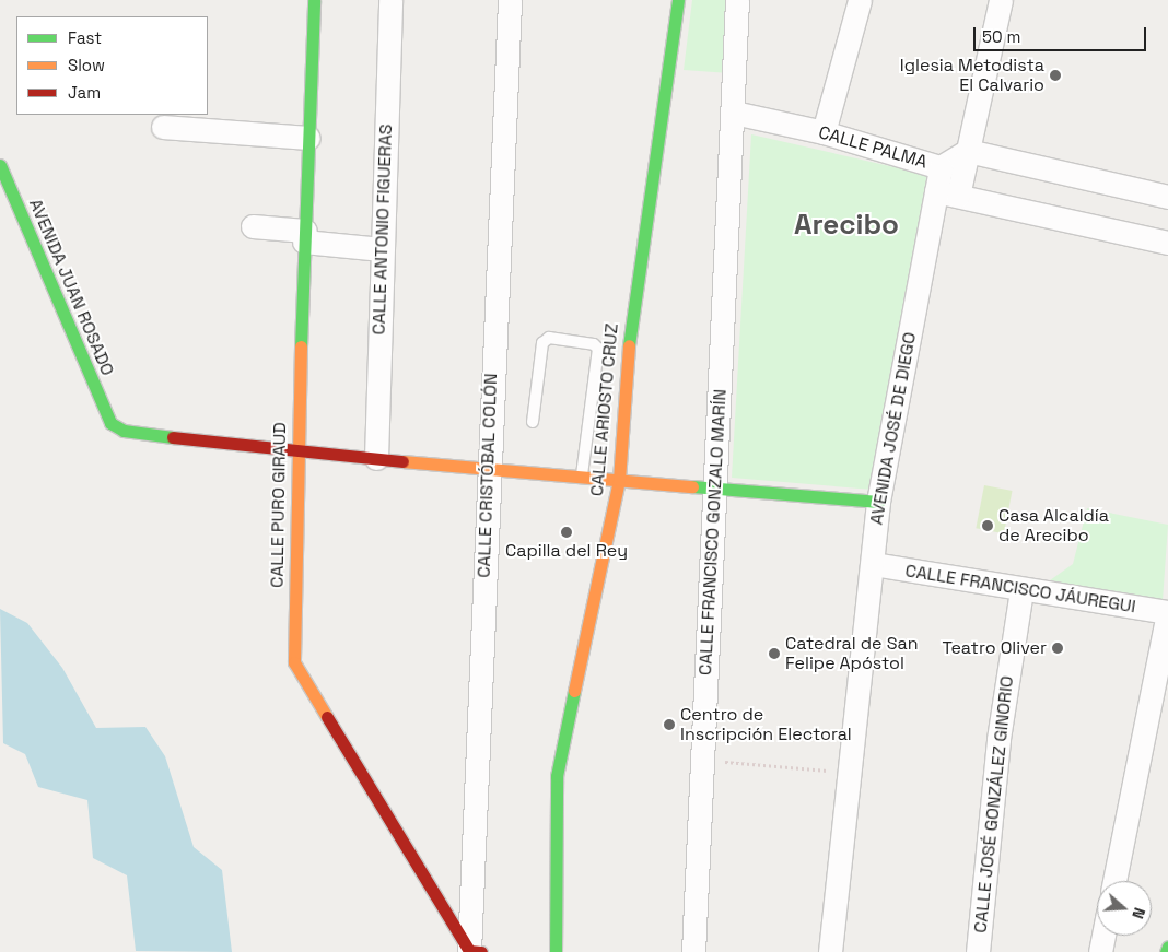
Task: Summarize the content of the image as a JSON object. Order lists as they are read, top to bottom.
{
  "streets": {
    "street": [
      "CALLE PALMA",
      "CALLE ANTONIO FIGUERAS",
      "AVENIDA JUAN ROSADO",
      "CALLE ARIOSTO CRUZ",
      "AVENIDA JOSÉ DE DIEGO",
      "CALLE CRISTÓBAL COLÓN",
      "CALLE PURO GIRAUD",
      "CALLE FRANCISCO GONZALO MARÍN",
      "CALLE FRANCISCO JÁUREGUI",
      "CALLE JOSÉ GONZÁLEZ GINORIO"
    ]
  },
  "crossings": [
    ["CALLE PALMA", "AVENIDA JOSÉ DE DIEGO"],
    ["CALLE PALMA", "CALLE FRANCISCO GONZALO MARÍN"],
    ["AVENIDA JUAN ROSADO", "CALLE PURO GIRAUD"],
    ["AVENIDA JOSÉ DE DIEGO", "CALLE FRANCISCO JÁUREGUI"],
    ["CALLE CRISTÓBAL COLÓN", "CALLE PURO GIRAUD"],
    ["CALLE FRANCISCO JÁUREGUI", "CALLE JOSÉ GONZÁLEZ GINORIO"]
  ],
  "districts": ["Arecibo"],
  "places": [
    "Iglesia Metodista El Calvario",
    "Casa Alcaldía de Arecibo",
    "Capilla del Rey",
    "Teatro Oliver",
    "Catedral de San Felipe Apóstol",
    "Centro de Inscripción Electoral"
  ],
  "legend": ["Fast", "Slow", "Jam"],
  "scale_bar": "50 m",
  "north": "right"
}
